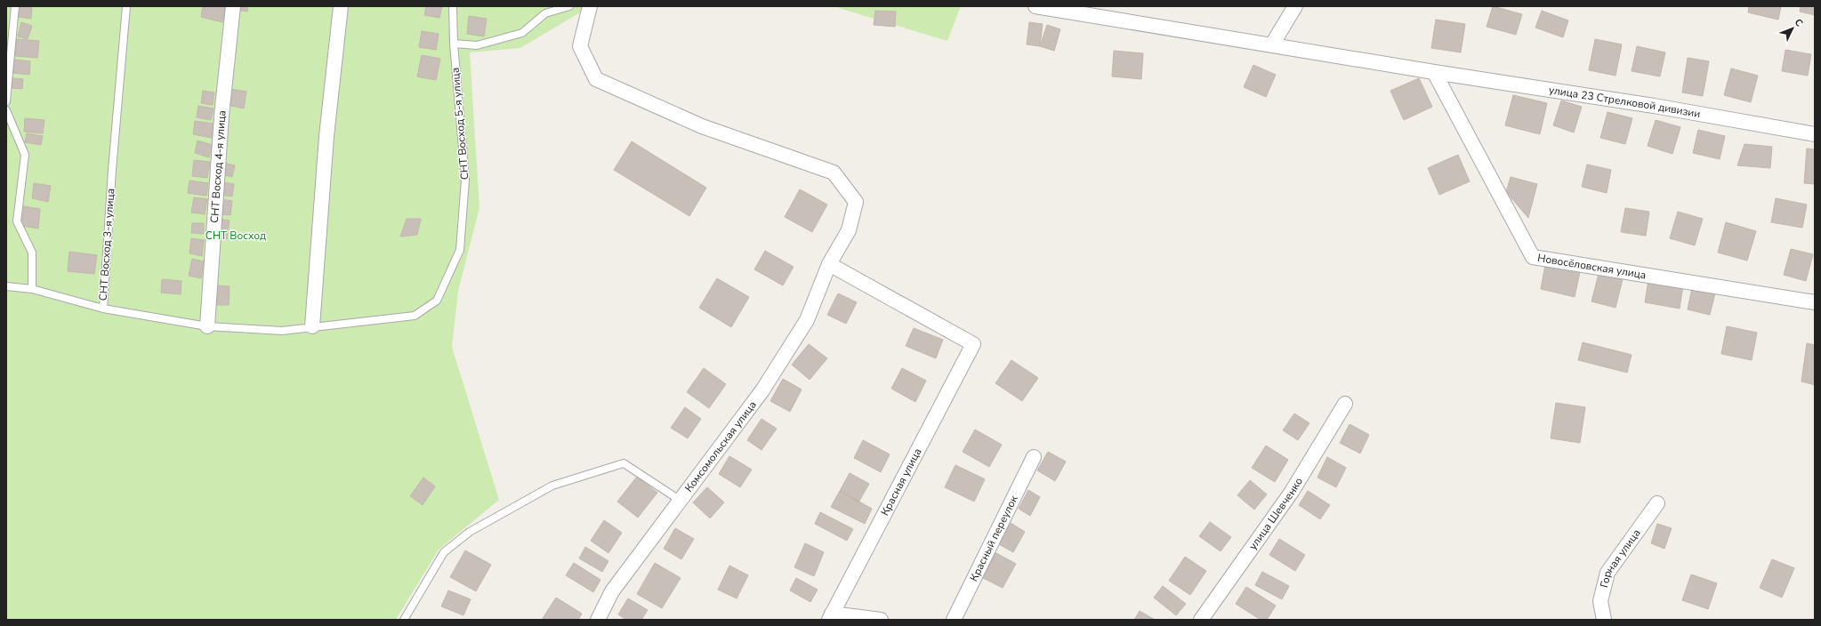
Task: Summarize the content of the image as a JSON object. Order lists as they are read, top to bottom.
{
  "streets": {
    "street": [
      "улица 23 Стрелковой дивизии",
      "СНТ Восход 4-я улица",
      "Новосёловская улица",
      "Комсомольская улица",
      "Красная улица",
      "улица Шевченко",
      "Красный переулок",
      "Горная улица"
    ],
    "lane": ["СНТ Восход 5-я улица", "СНТ Восход 3-я улица"]
  },
  "crossings": [
    ["улица 23 Стрелковой дивизии", "Новосёловская улица"],
    ["Комсомольская улица", "Красная улица"]
  ],
  "parks": ["СНТ Восход"],
  "north": "top right"
}
